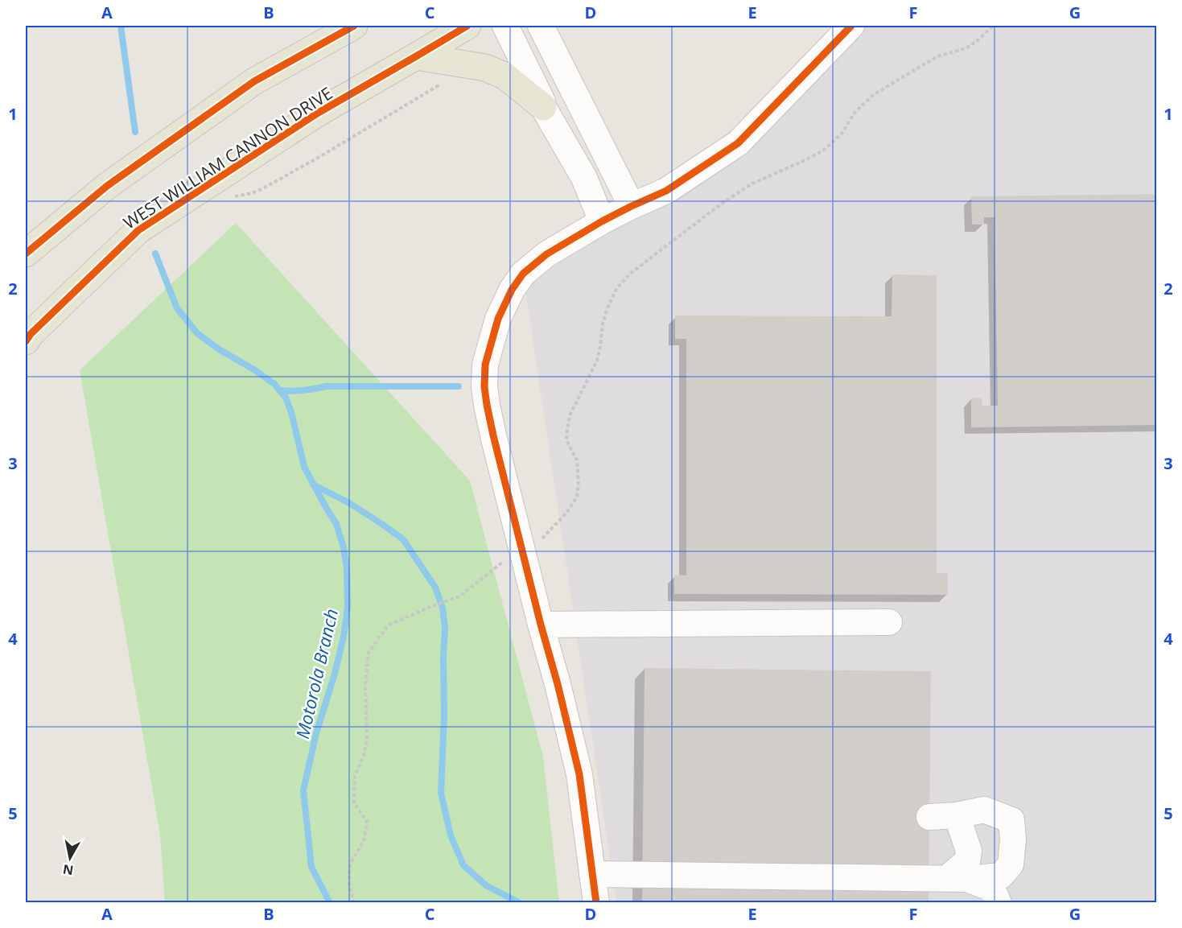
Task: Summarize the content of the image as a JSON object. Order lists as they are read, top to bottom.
{
  "streets": {
    "main road": ["WEST WILLIAM CANNON DRIVE"]
  },
  "water": ["Motorola Branch"],
  "north": "bottom",
  "grid": {
    "columns": [
      "A",
      "B",
      "C",
      "D",
      "E",
      "F",
      "G"
    ],
    "rows": [
      "1",
      "2",
      "3",
      "4",
      "5"
    ]
  }
}
